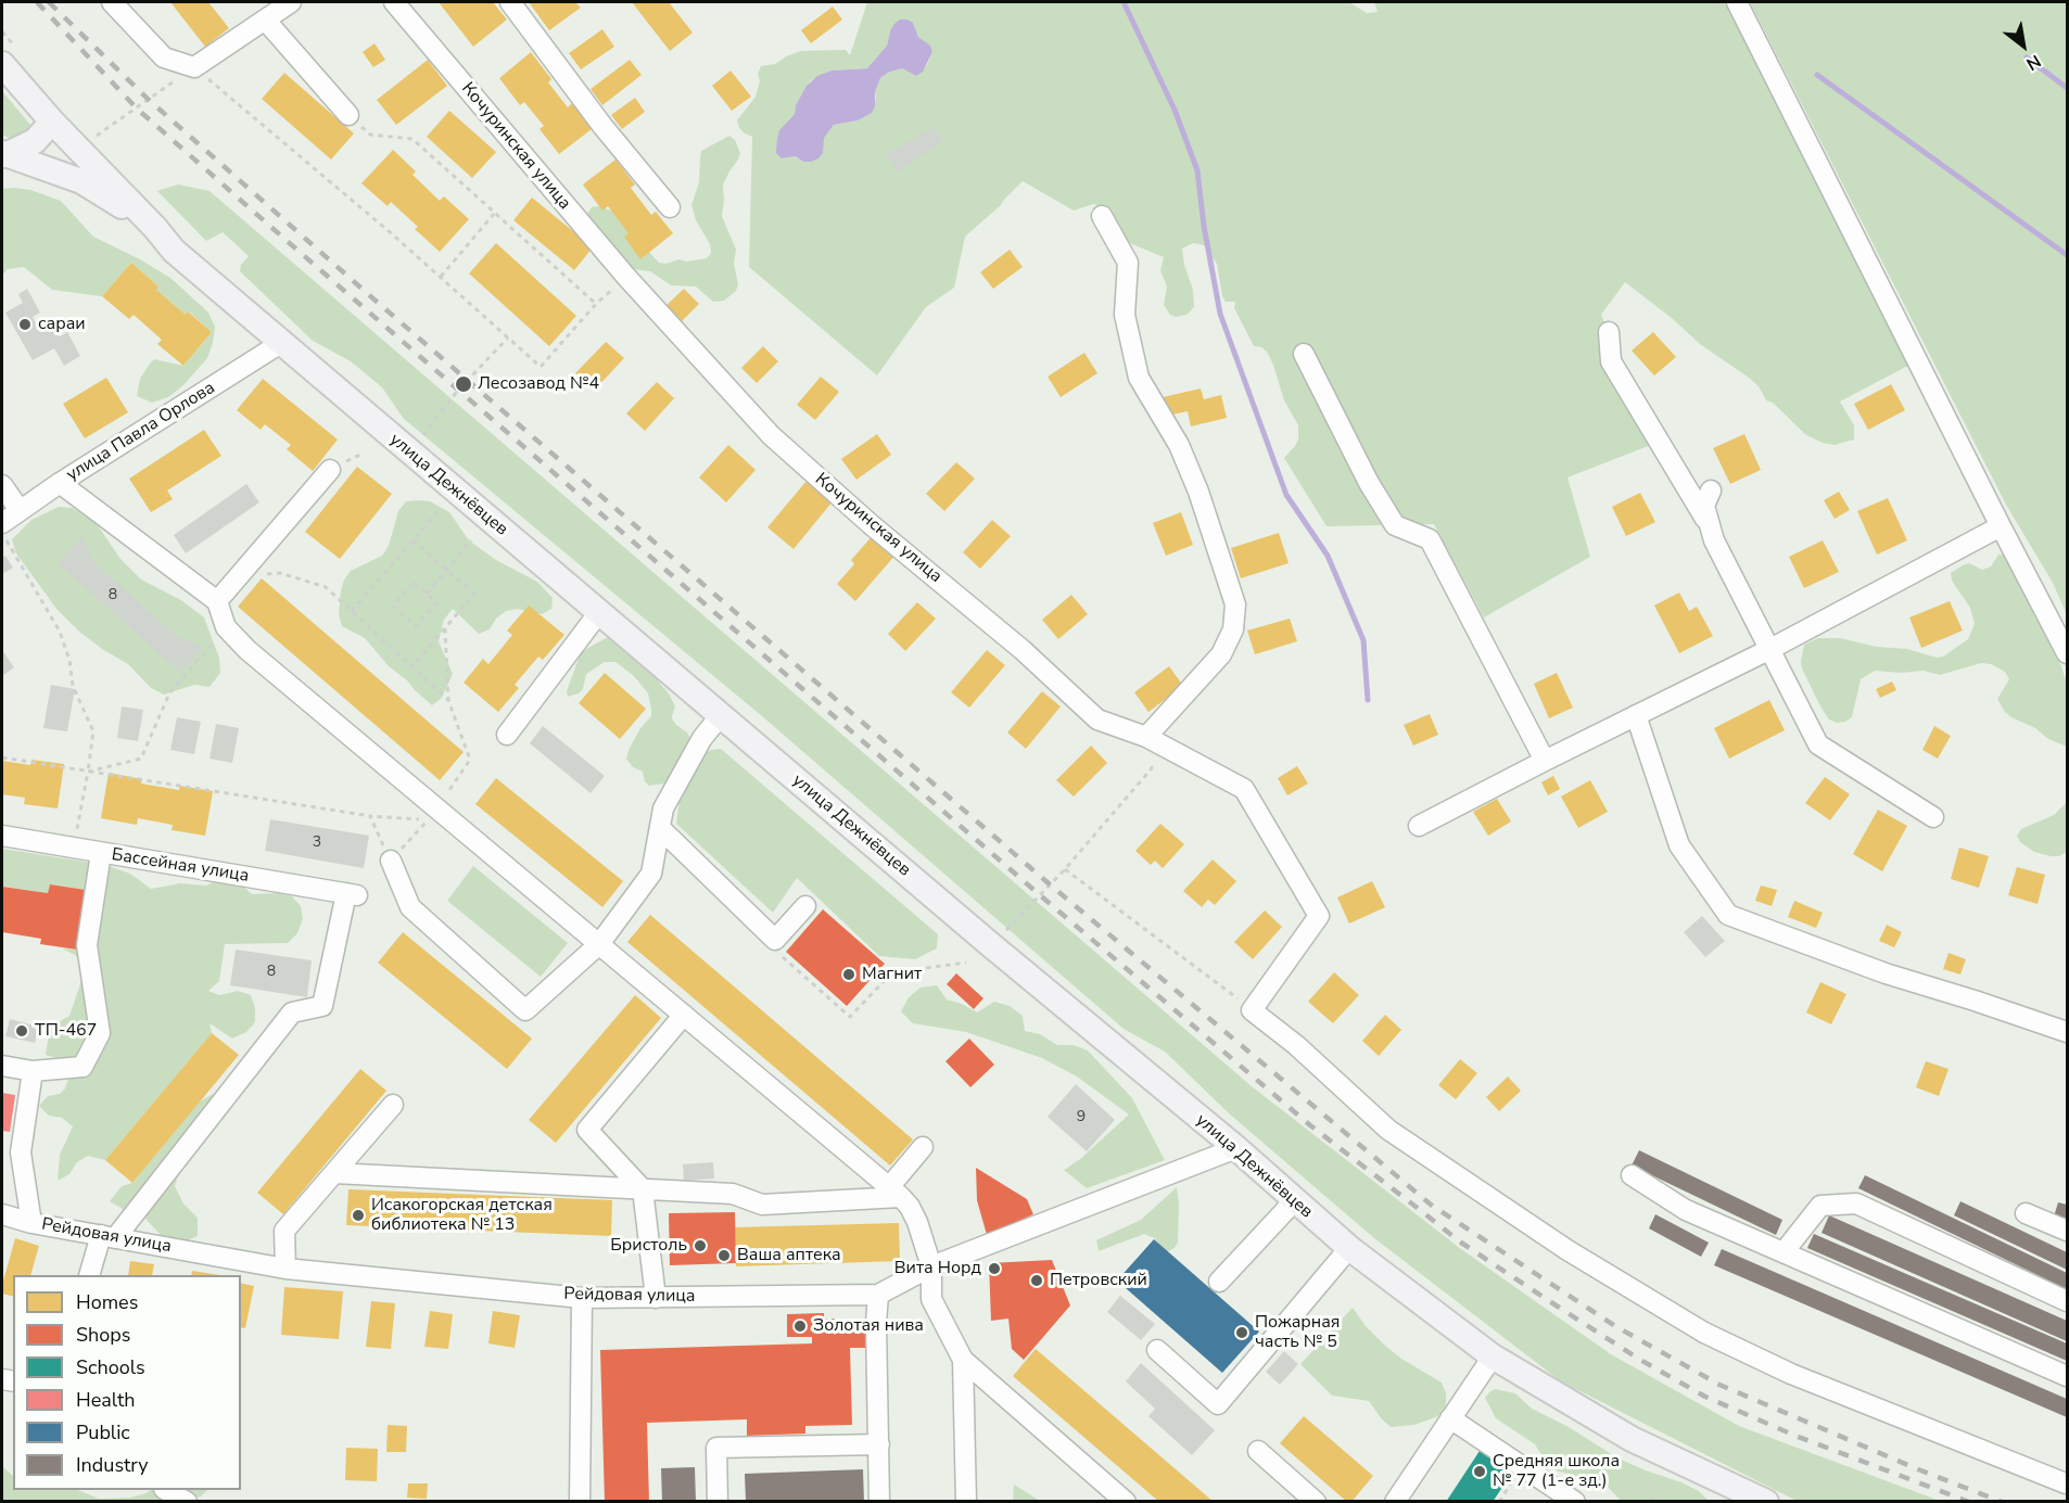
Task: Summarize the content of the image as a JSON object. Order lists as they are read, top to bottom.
{
  "streets": {
    "main road": ["улица Дежнёвцев"],
    "street": [
      "Кочуринская улица",
      "улица Павла Орлова",
      "Бассейная улица",
      "Рейдовая улица"
    ]
  },
  "crossings": [
    ["улица Павла Орлова", "улица Дежнёвцев"],
    ["улица Дежнёвцев", "Рейдовая улица"],
    ["Бассейная улица", "Рейдовая улица"]
  ],
  "places": [
    "сараи",
    "Лесозавод №4",
    "Магнит",
    "ТП-467",
    "Исакогорская детская библиотека № 13",
    "Бристоль",
    "Ваша аптека",
    "Вита Норд",
    "Петровский",
    "Золотая нива",
    "Пожарная часть № 5",
    "Средняя школа № 77 (1-е зд.)"
  ],
  "house_numbers": [
    "8",
    "3",
    "8",
    "9"
  ],
  "legend": [
    "Homes",
    "Shops",
    "Schools",
    "Health",
    "Public",
    "Industry"
  ],
  "north": "bottom right"
}
